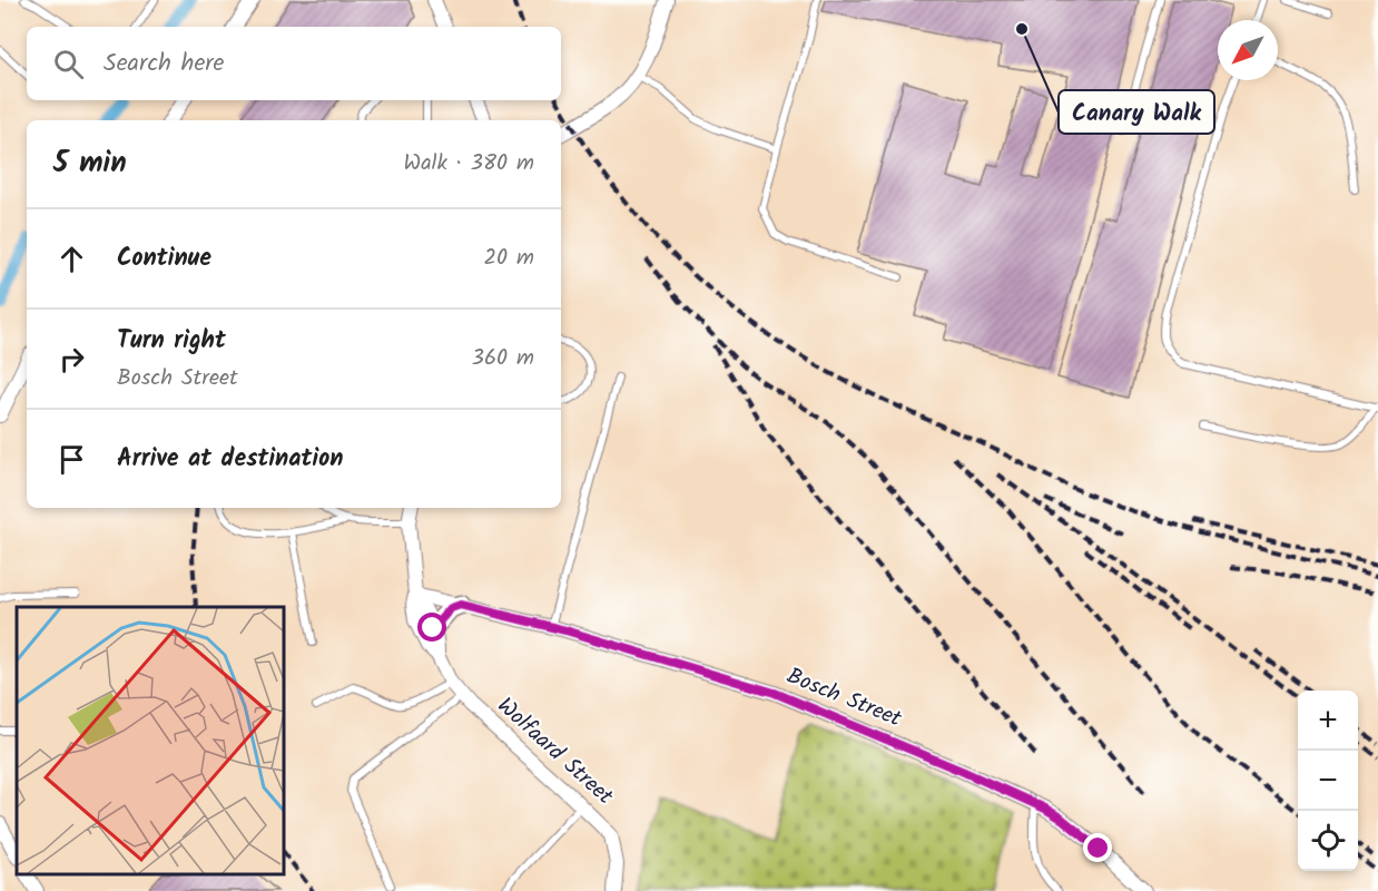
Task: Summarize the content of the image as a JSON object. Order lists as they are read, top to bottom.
{
  "streets": {
    "street": ["Bosch Street", "Wolfaard Street"]
  },
  "crossings": [
    ["Bosch Street", "Wolfaard Street"]
  ],
  "places": ["Canary Walk"],
  "north": "bottom left",
  "page": {
    "search": "Search here",
    "heading": ["5 min", "Walk · 380 m"],
    "list": [
      ["Continue", "20 m"],
      ["Turn right", "Bosch Street", "360 m"],
      "Arrive at destination"
    ],
    "map_buttons": ["+", "−"]
  }
}
